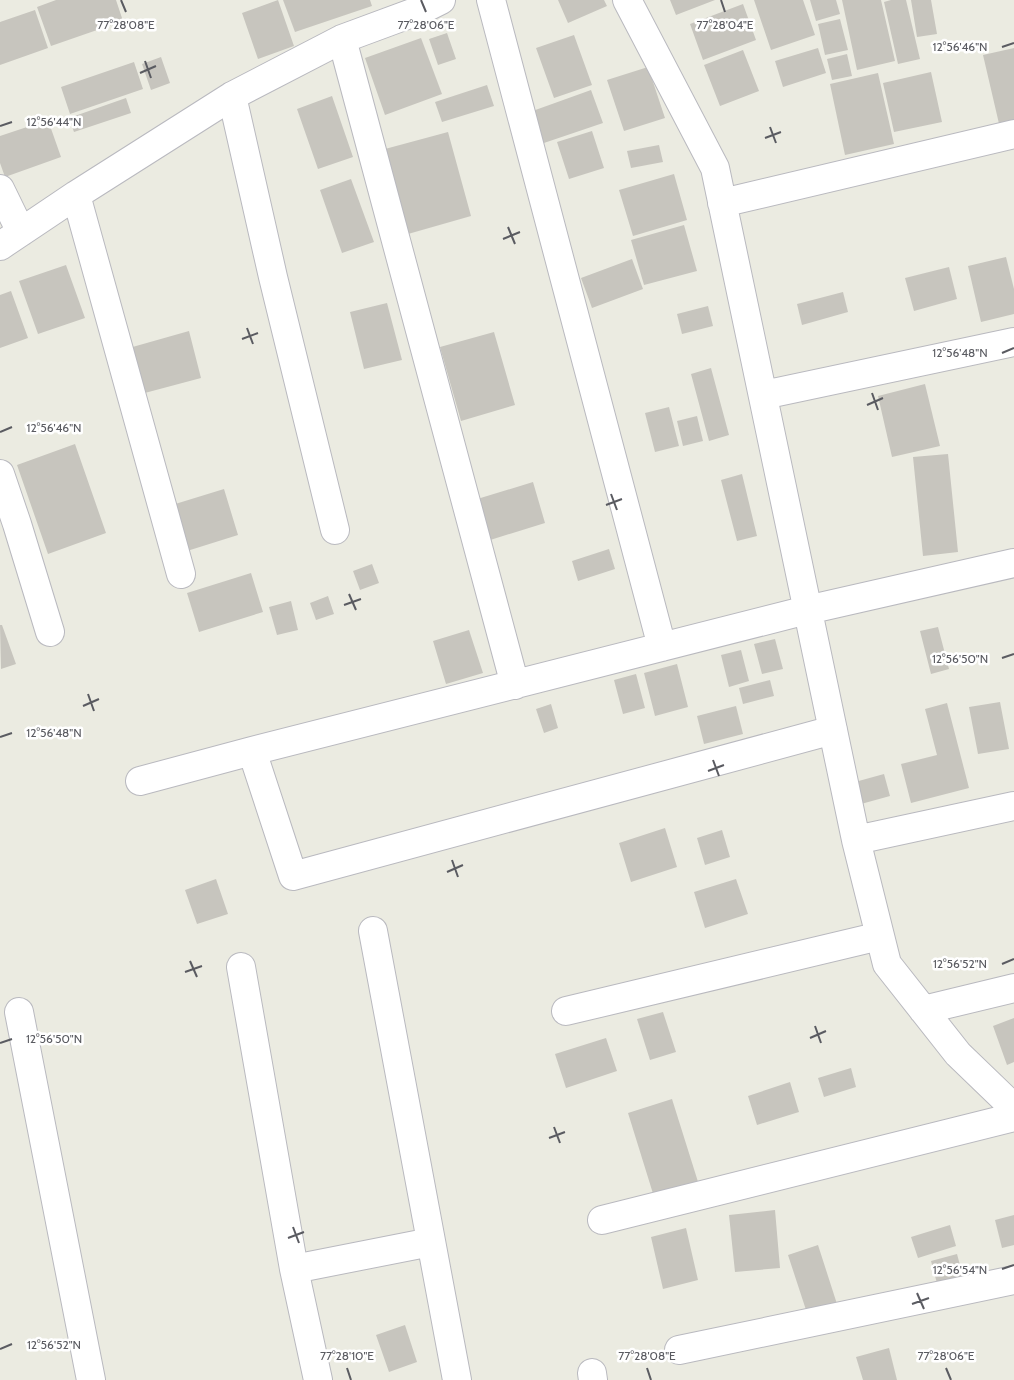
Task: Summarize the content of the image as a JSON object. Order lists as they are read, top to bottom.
{
  "coordinates": [
    "77°28'08\"E",
    "77°28'06\"E",
    "77°28'04\"E",
    "12°56'46\"N",
    "12°56'44\"N",
    "12°56'48\"N",
    "12°56'50\"N",
    "12°56'52\"N",
    "12°56'54\"N",
    "77°28'10\"E"
  ]
}
